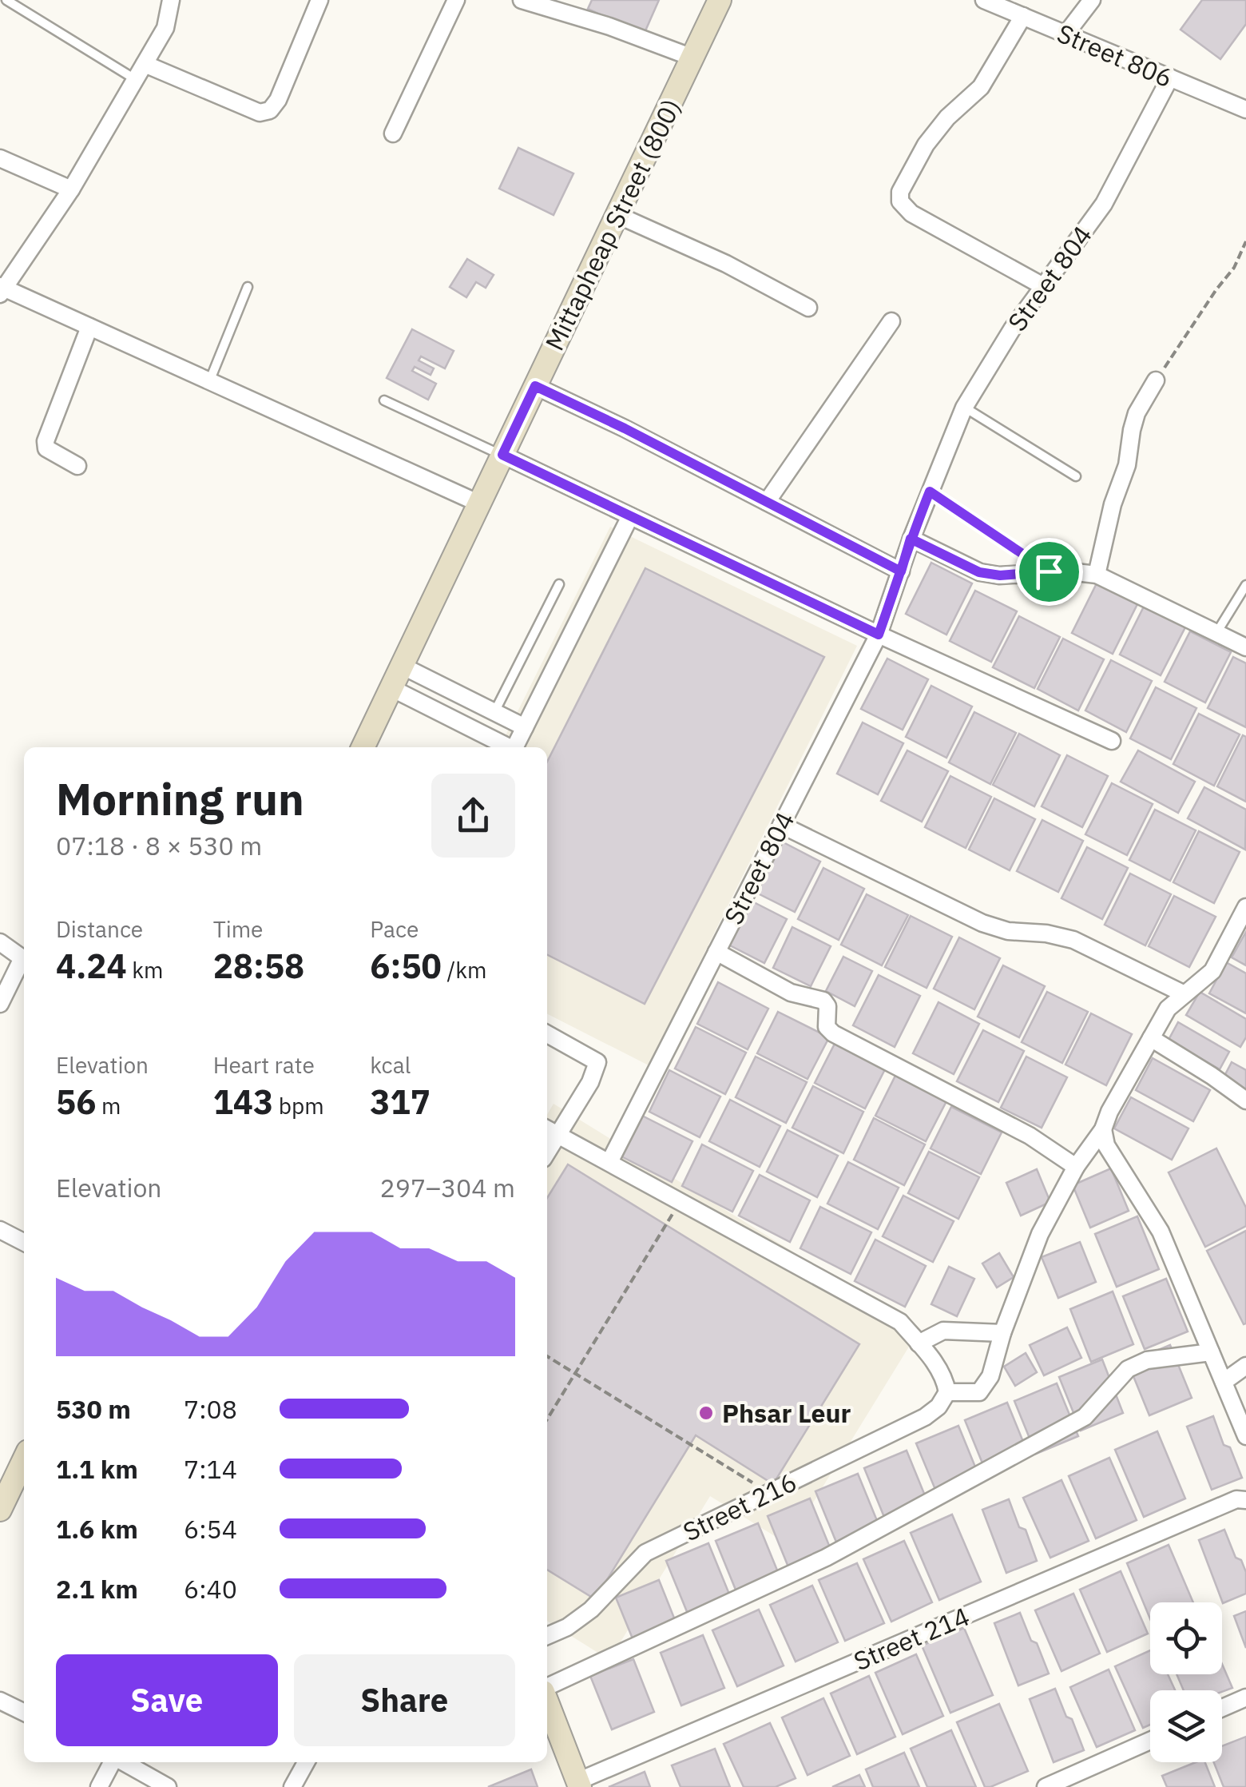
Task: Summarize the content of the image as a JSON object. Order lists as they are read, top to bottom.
{
  "streets": {
    "main road": ["Mittapheap Street (800)"],
    "street": [
      "Street 806",
      "Street 804",
      "Street 216",
      "Street 214"
    ]
  },
  "crossings": [
    ["Street 806", "Street 804"]
  ],
  "places": ["Phsar Leur"],
  "page": {
    "heading": ["Morning run", "07:18 · 8 × 530 m"],
    "stats": [
      ["Distance", "4.24 km"],
      ["Time", "28:58"],
      ["Pace", "6:50 /km"],
      ["Elevation", "56 m"],
      ["Heart rate", "143 bpm"],
      ["kcal", "317"]
    ],
    "chart": ["Elevation", "297–304 m"],
    "list": [
      {
        "name": "530 m",
        "note": "7:08"
      },
      {
        "name": "1.1 km",
        "note": "7:14"
      },
      {
        "name": "1.6 km",
        "note": "6:54"
      },
      {
        "name": "2.1 km",
        "note": "6:40"
      }
    ],
    "buttons": ["Save", "Share"]
  }
}
